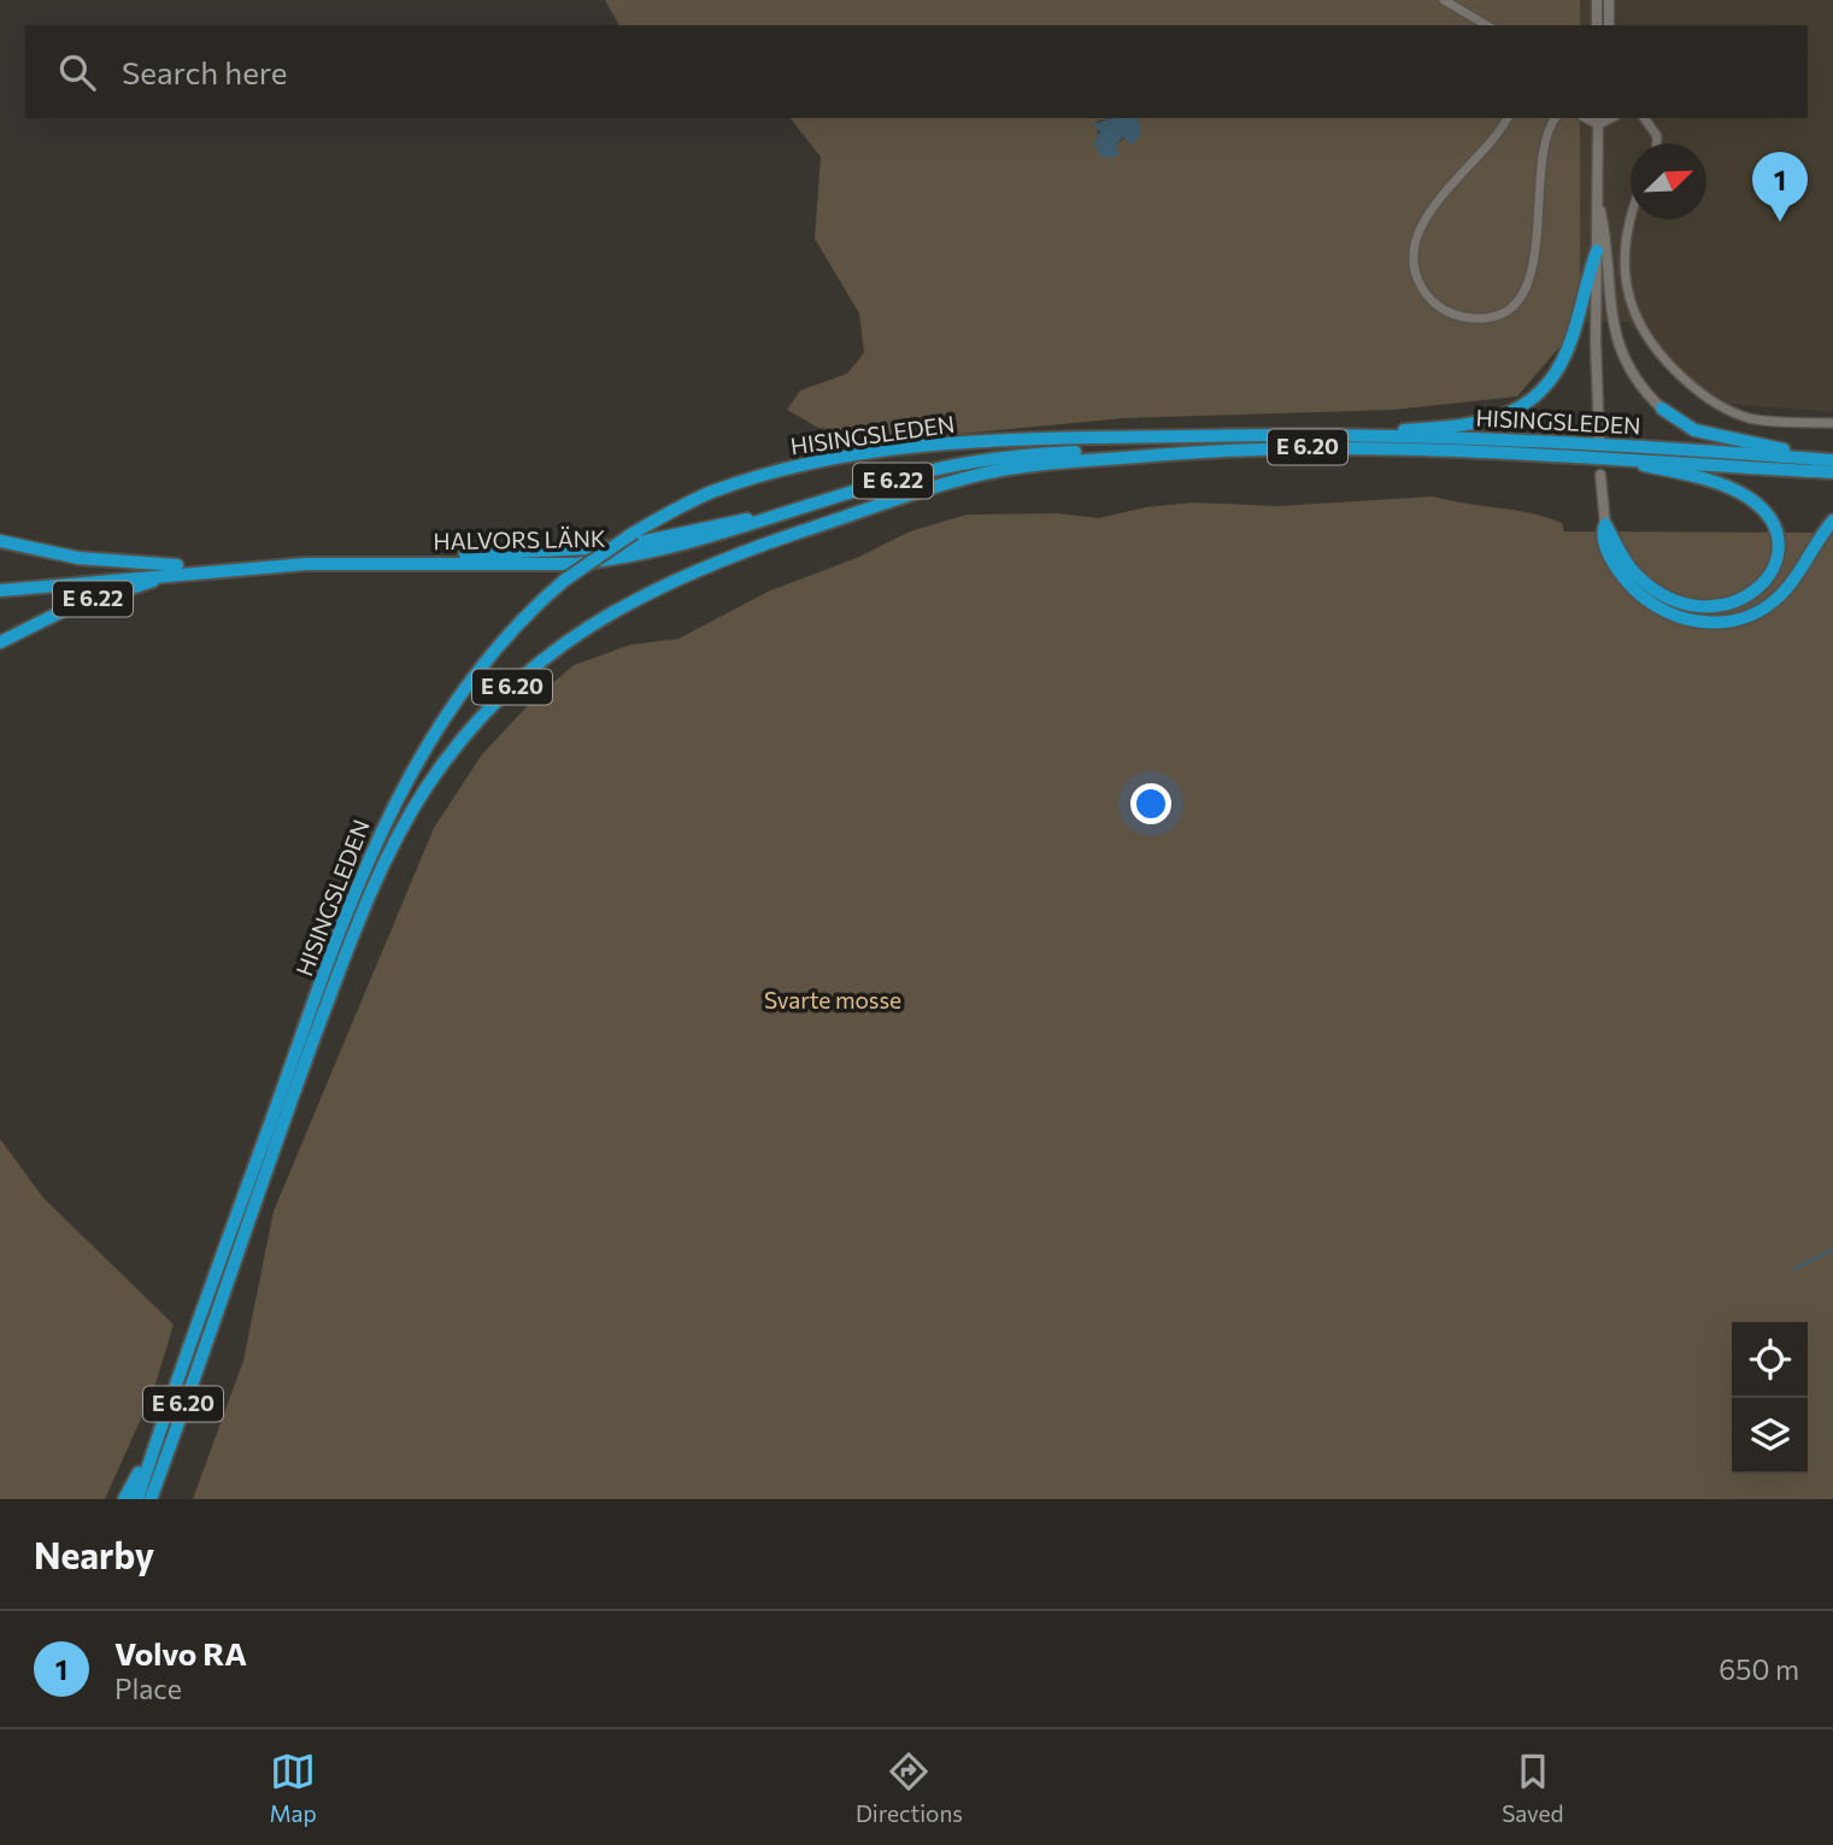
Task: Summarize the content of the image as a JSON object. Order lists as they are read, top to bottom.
{
  "streets": {
    "highway": [
      "HISINGSLEDEN",
      "E 6.20",
      "E 6.22",
      "HALVORS LÄNK"
    ]
  },
  "crossings": [
    ["HISINGSLEDEN", "E 6.20"],
    ["HISINGSLEDEN", "HALVORS LÄNK"],
    ["E 6.22", "HALVORS LÄNK"]
  ],
  "parks": ["Svarte mosse"],
  "north": "top right",
  "page": {
    "search": "Search here",
    "pins": "1",
    "heading": "Nearby",
    "list": [
      {
        "mark": "1",
        "name": "Volvo RA",
        "note": "Place",
        "value": "650 m"
      }
    ],
    "nav": ["Map", "Directions", "Saved"]
  }
}
